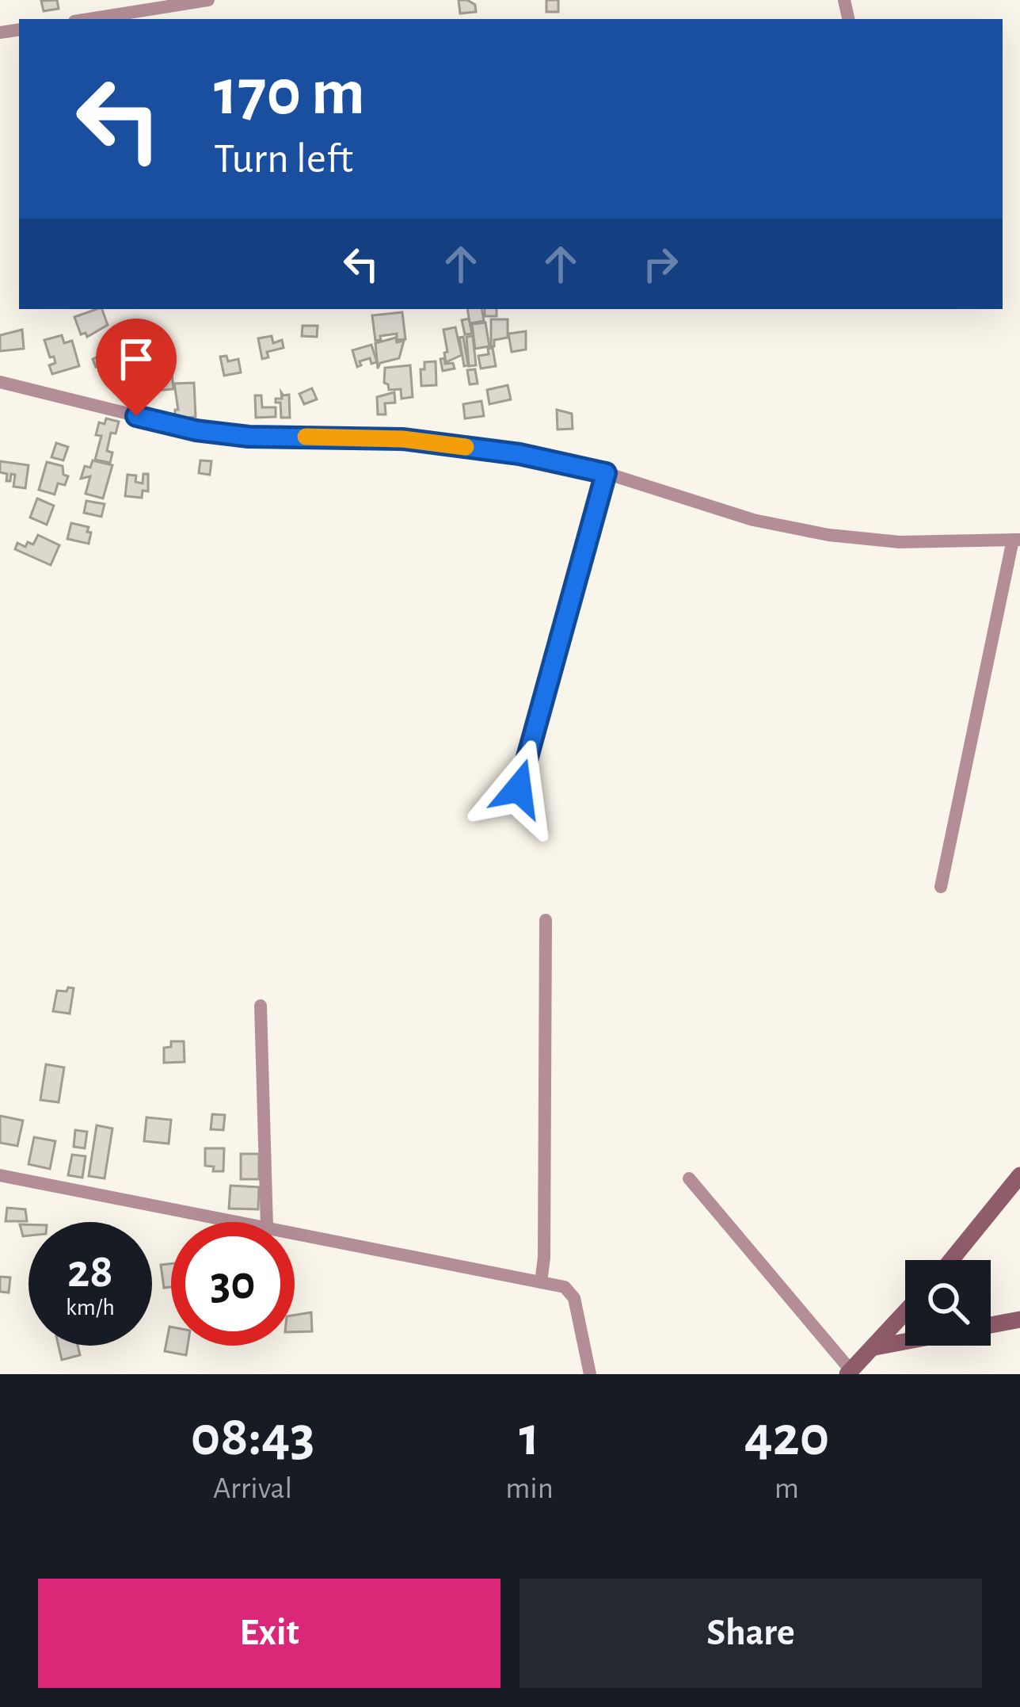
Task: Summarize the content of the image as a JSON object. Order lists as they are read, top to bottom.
{
  "page": {
    "turn": ["170 m", "Turn left"],
    "speed": "28 km/h",
    "limit": "30",
    "eta": [
      "08:43",
      "Arrival",
      "1",
      "min",
      "420",
      "m"
    ],
    "buttons": ["Exit", "Share"]
  }
}
